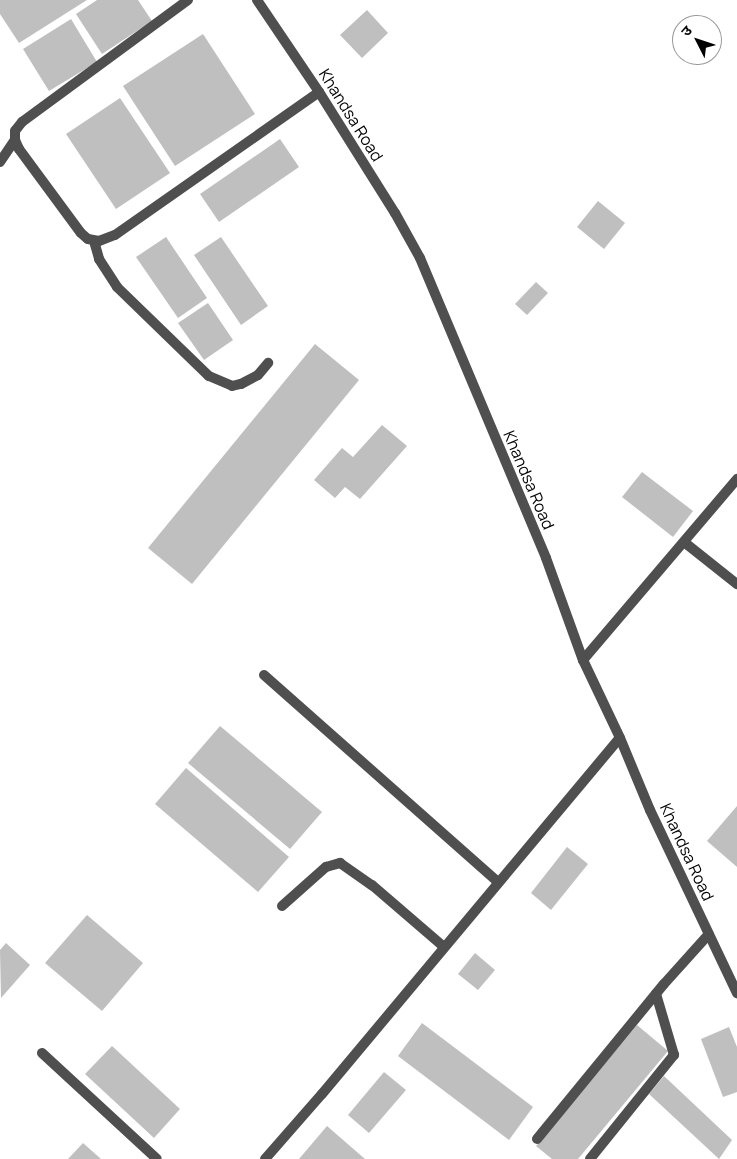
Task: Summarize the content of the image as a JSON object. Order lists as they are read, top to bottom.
{
  "streets": {
    "street": ["Khandsa Road"]
  },
  "north": "top left"
}
